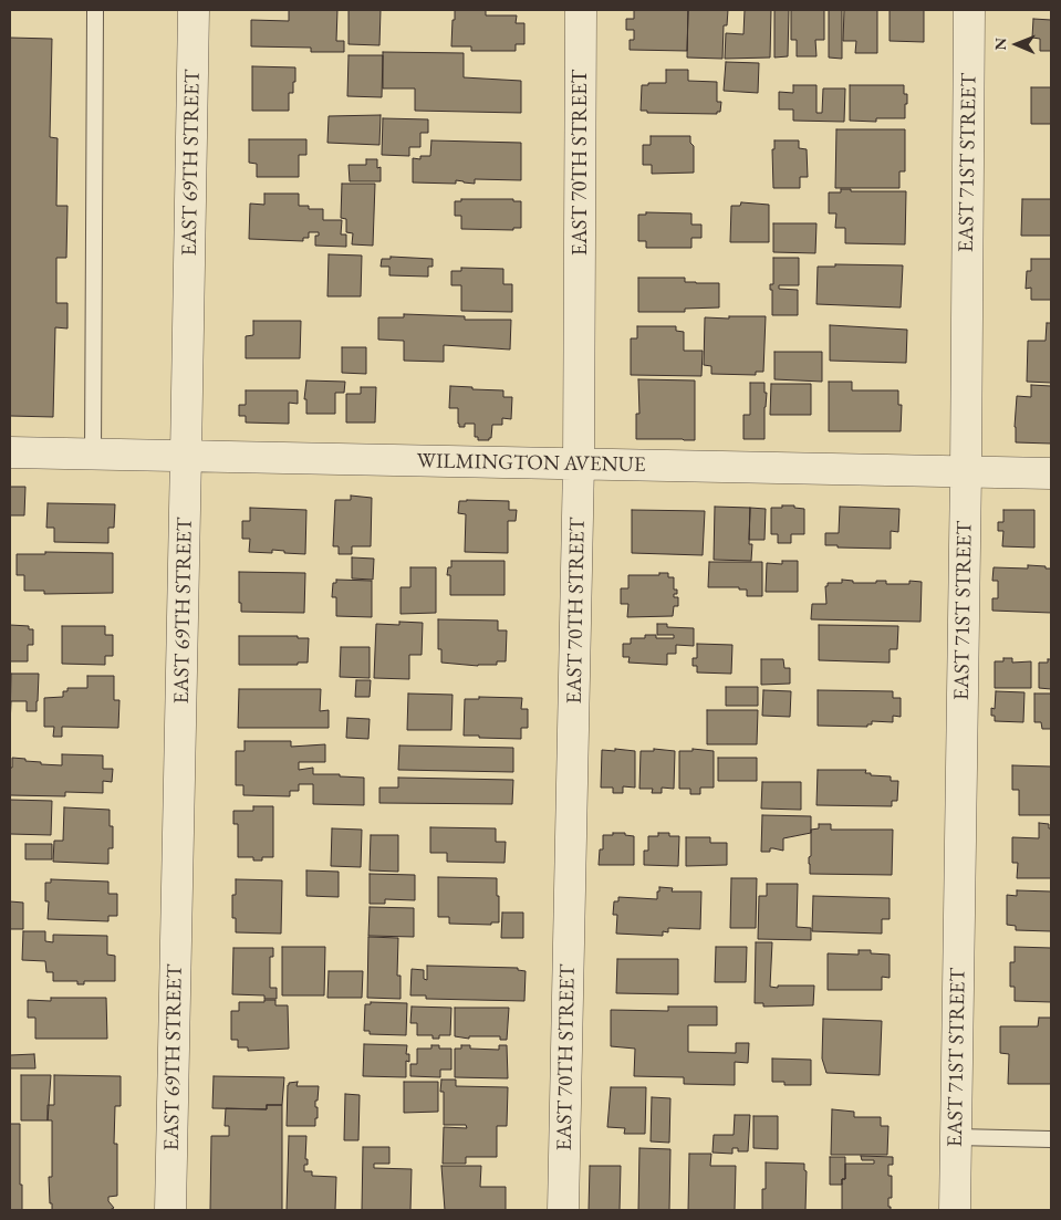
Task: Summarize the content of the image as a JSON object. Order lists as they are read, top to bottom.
{
  "streets": {
    "street": [
      "EAST 69TH STREET",
      "EAST 70TH STREET",
      "EAST 71ST STREET",
      "WILMINGTON AVENUE"
    ]
  },
  "crossings": [
    ["EAST 69TH STREET", "WILMINGTON AVENUE"],
    ["EAST 70TH STREET", "WILMINGTON AVENUE"],
    ["EAST 71ST STREET", "WILMINGTON AVENUE"]
  ],
  "north": "left"
}
